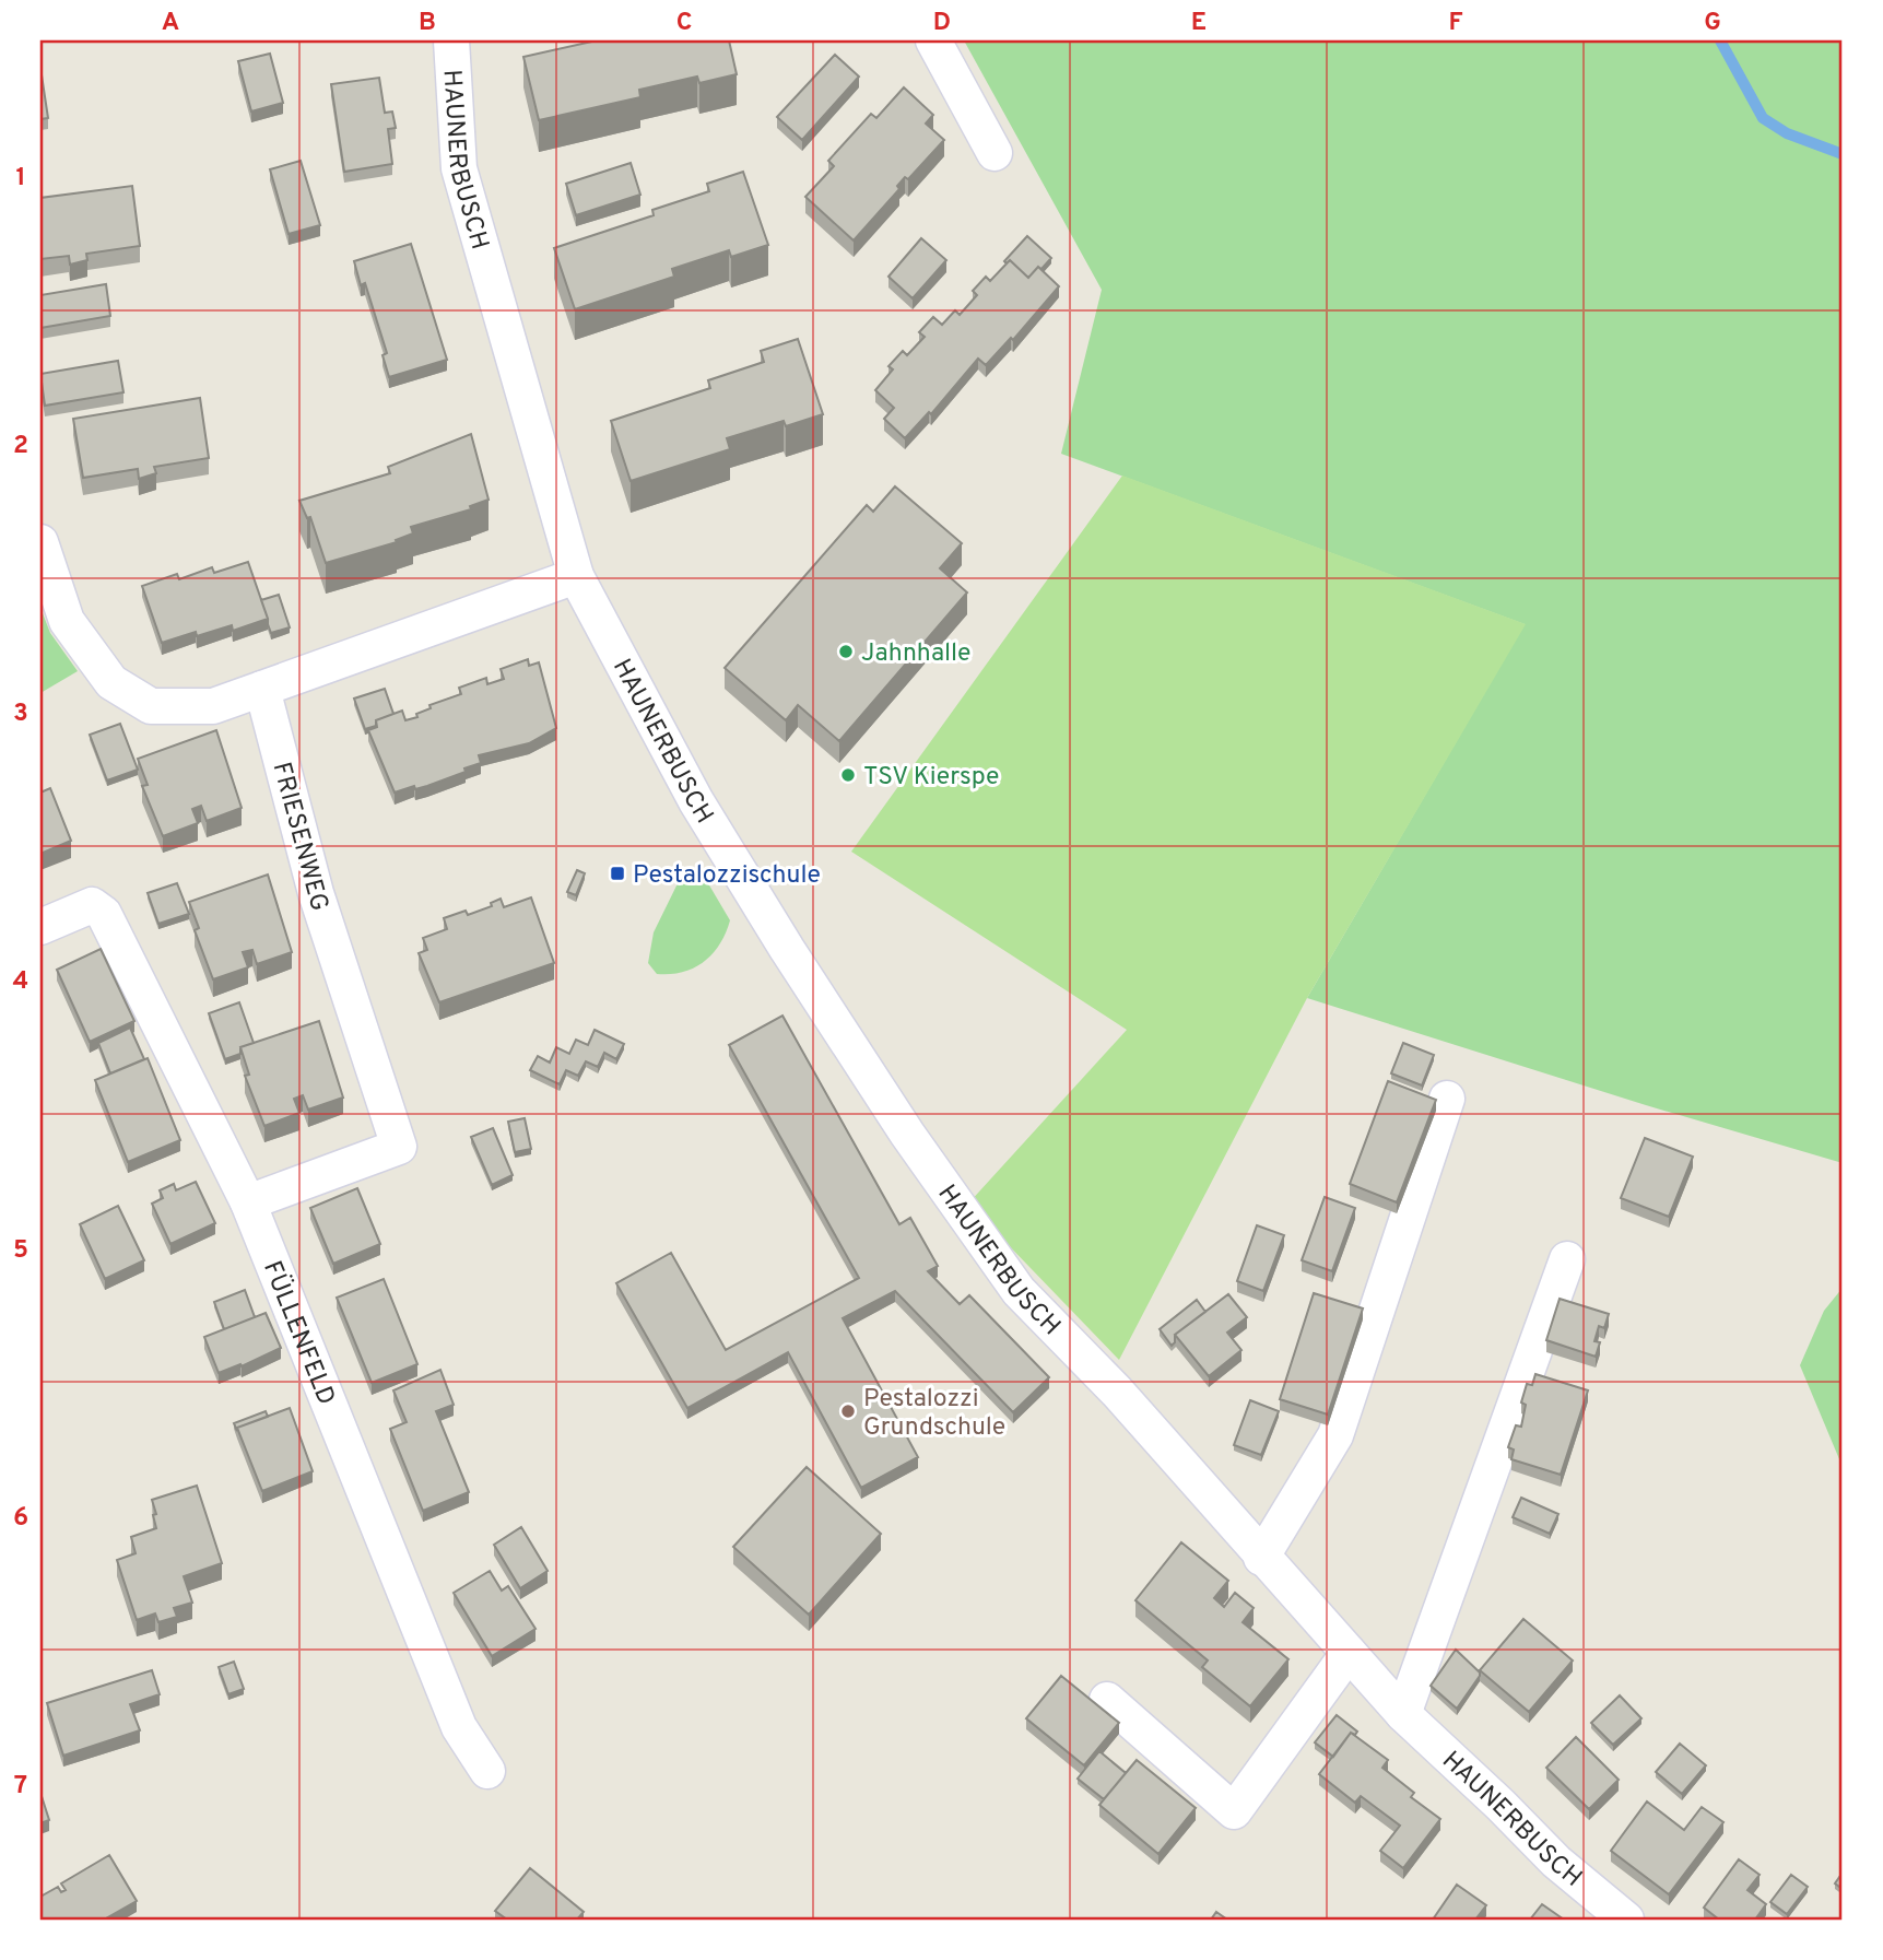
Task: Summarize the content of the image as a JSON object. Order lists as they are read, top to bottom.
{
  "streets": {
    "street": ["HAUNERBUSCH", "FRIESENWEG", "FÜLLENFELD"]
  },
  "crossings": [
    ["FRIESENWEG", "FÜLLENFELD"]
  ],
  "places": {
    "other": ["Jahnhalle", "TSV Kierspe", "Pestalozzi Grundschule"],
    "transit": ["Pestalozzischule"]
  },
  "grid": {
    "columns": [
      "A",
      "B",
      "C",
      "D",
      "E",
      "F",
      "G"
    ],
    "rows": [
      "1",
      "2",
      "3",
      "4",
      "5",
      "6",
      "7"
    ]
  }
}
